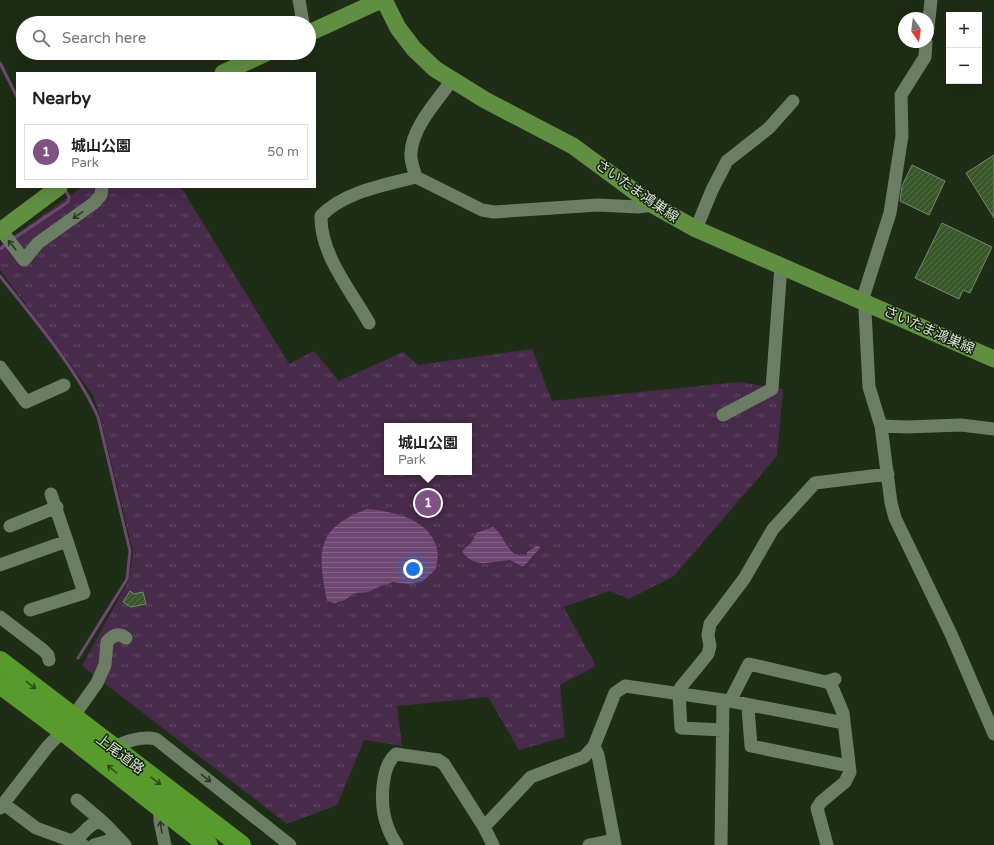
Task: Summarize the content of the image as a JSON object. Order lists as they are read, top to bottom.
{
  "streets": {
    "highway": ["上尾道路"],
    "main road": ["さいたま鴻巣線"]
  },
  "north": "bottom",
  "page": {
    "map_buttons": ["+", "−"],
    "search": "Search here",
    "heading": "Nearby",
    "list": [
      {
        "mark": "1",
        "name": "城山公園",
        "note": "Park",
        "value": "50 m"
      }
    ],
    "popup": ["城山公園", "Park"],
    "pins": "1"
  }
}
